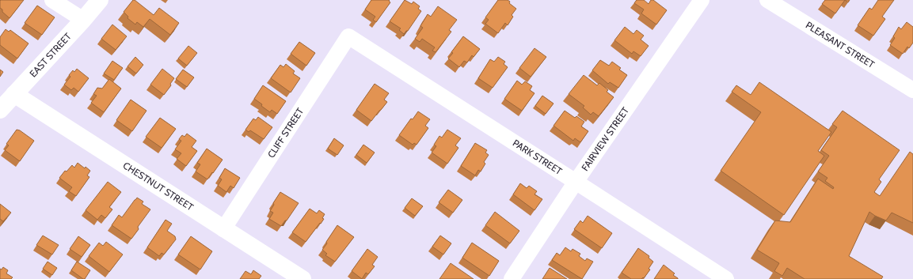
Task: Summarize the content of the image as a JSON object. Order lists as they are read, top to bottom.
{
  "streets": {
    "street": [
      "PLEASANT STREET",
      "EAST STREET",
      "CLIFF STREET",
      "FAIRVIEW STREET",
      "PARK STREET",
      "CHESTNUT STREET"
    ]
  },
  "crossings": [
    ["EAST STREET", "CHESTNUT STREET"],
    ["CLIFF STREET", "PARK STREET"],
    ["CLIFF STREET", "CHESTNUT STREET"],
    ["FAIRVIEW STREET", "PARK STREET"]
  ]
}
